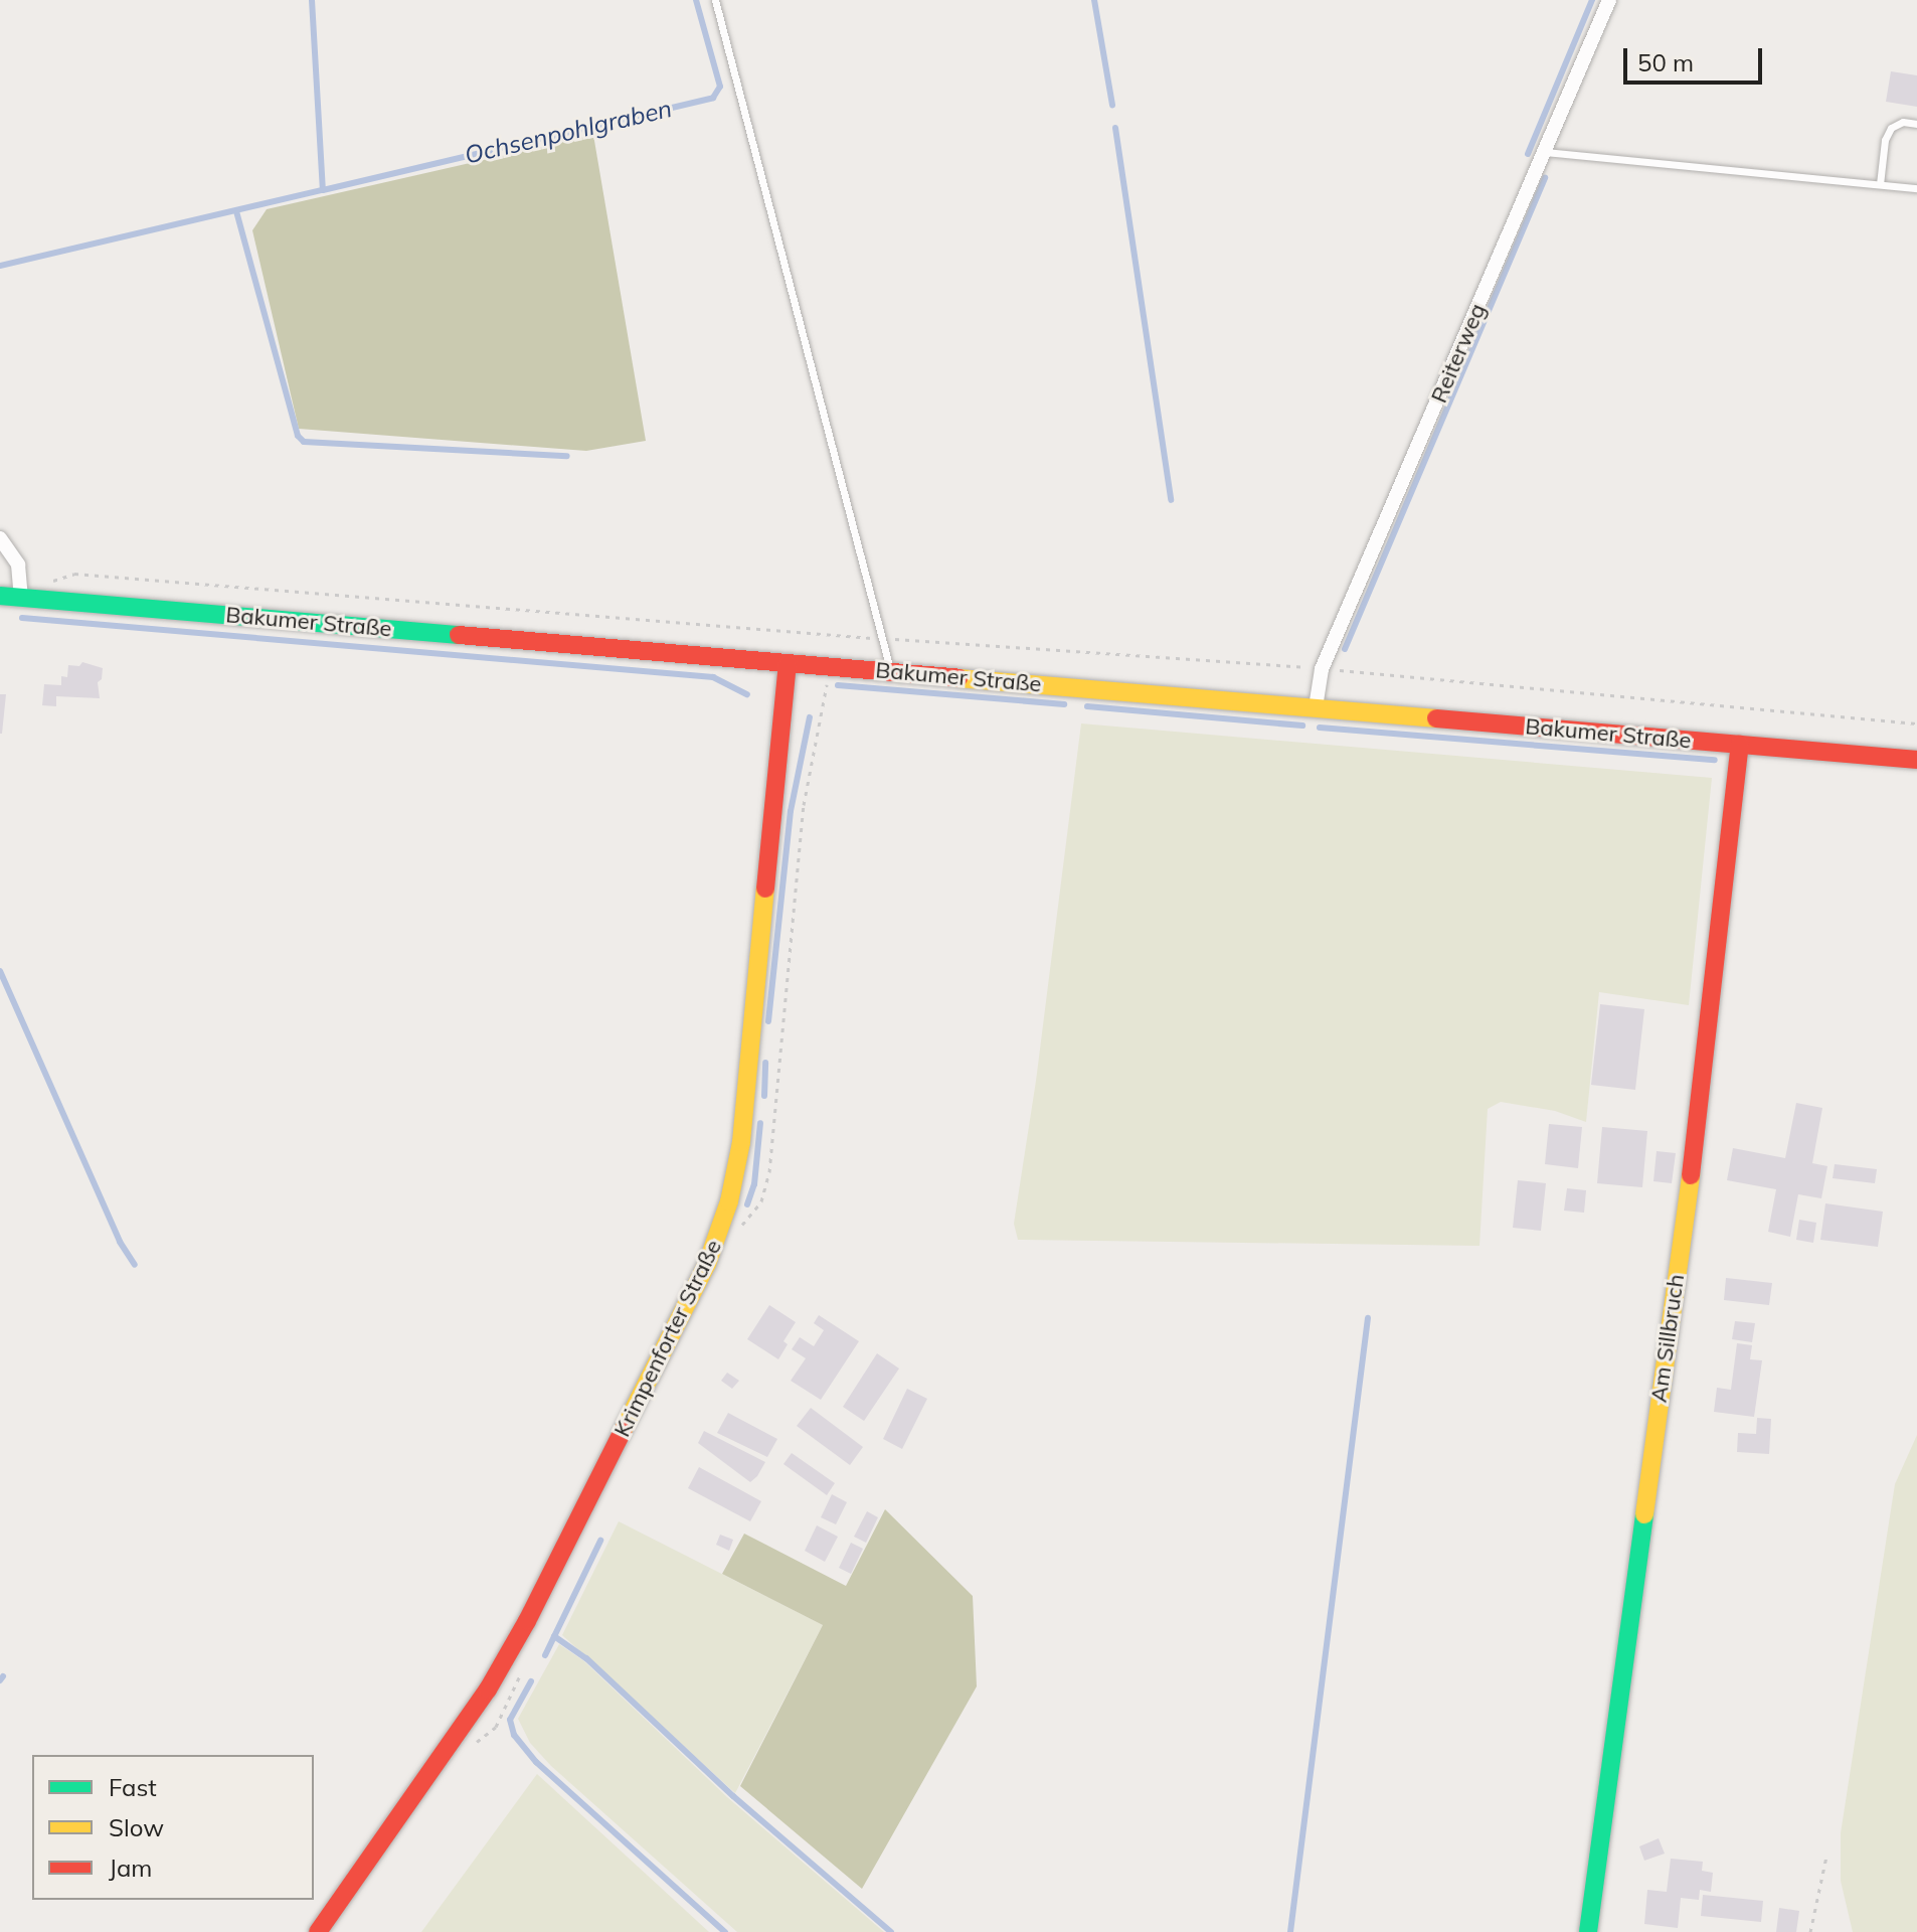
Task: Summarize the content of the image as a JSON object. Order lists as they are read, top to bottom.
{
  "streets": {
    "street": [
      "Reiterweg",
      "Bakumer Straße",
      "Krimpenforter Straße",
      "Am Sillbruch"
    ]
  },
  "crossings": [
    ["Reiterweg", "Bakumer Straße"],
    ["Bakumer Straße", "Krimpenforter Straße"],
    ["Bakumer Straße", "Am Sillbruch"]
  ],
  "water": ["Ochsenpohlgraben"],
  "legend": ["Fast", "Slow", "Jam"],
  "scale_bar": "50 m"
}
